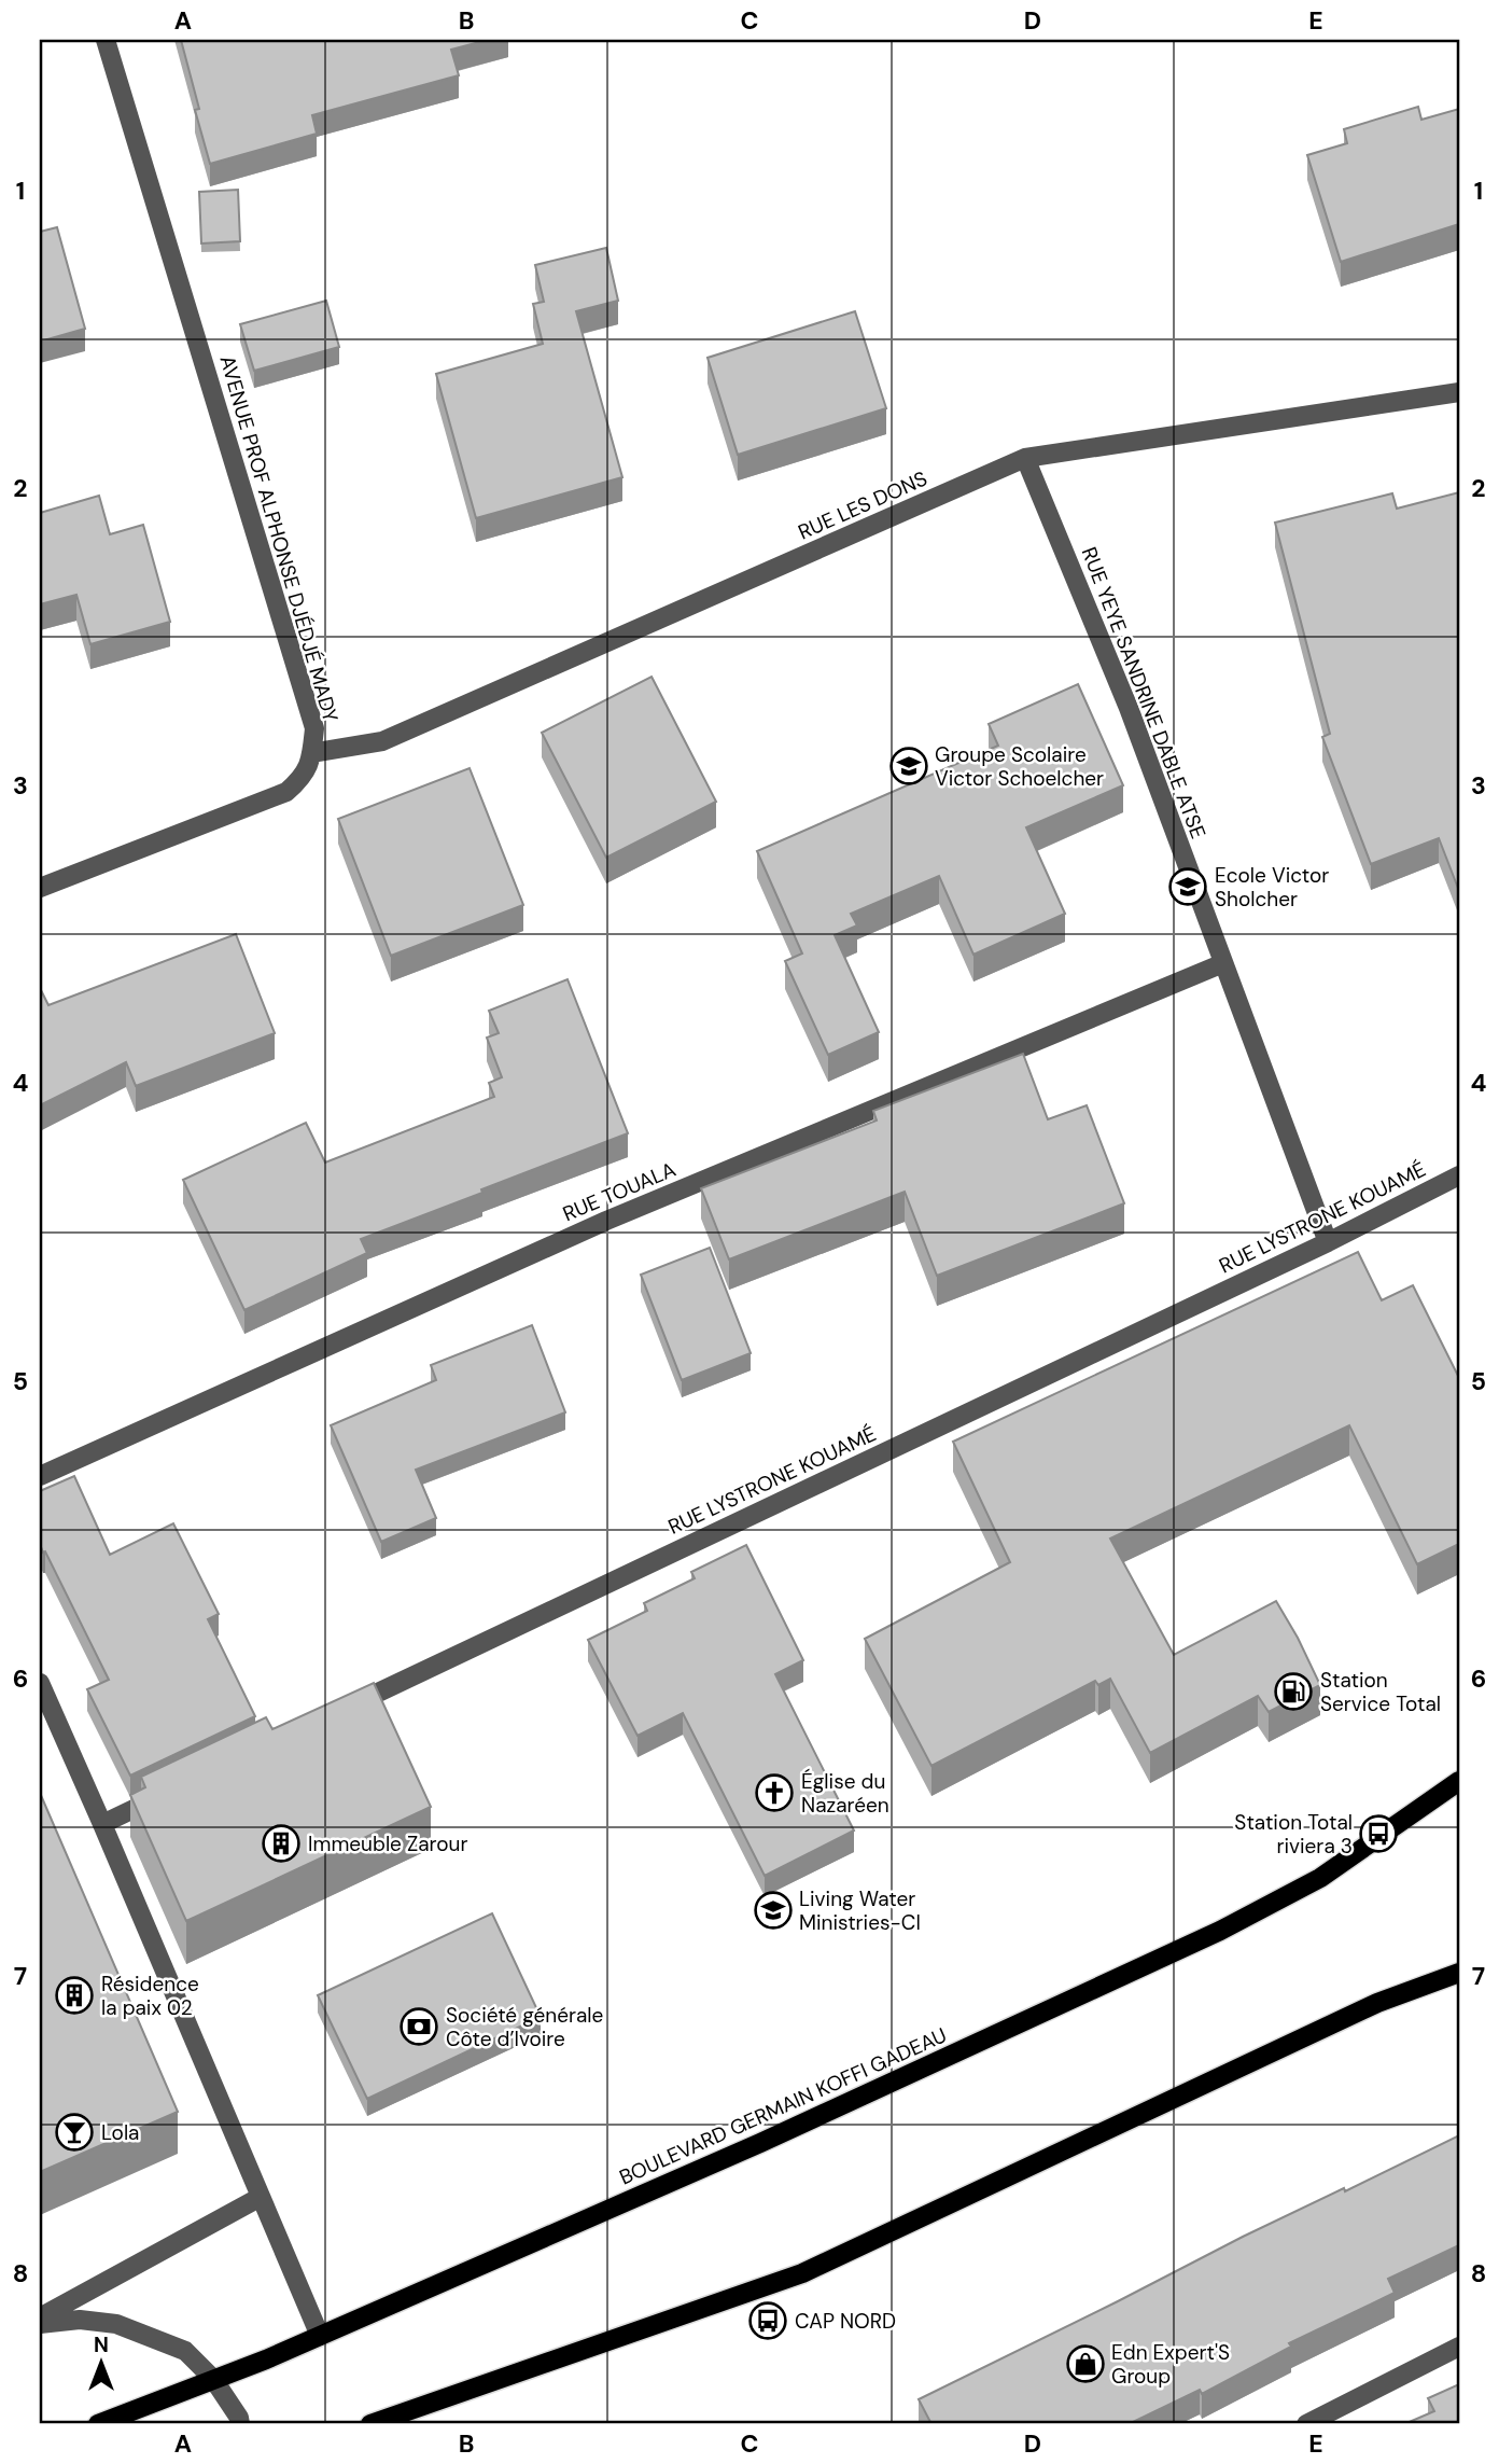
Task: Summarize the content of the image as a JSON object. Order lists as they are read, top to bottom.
{
  "streets": {
    "main road": ["BOULEVARD GERMAIN KOFFI GADEAU"],
    "street": [
      "RUE LES DONS",
      "AVENUE PROF ALPHONSE DJÉDJÉ MADY",
      "RUE YEYE SANDRINE DABLE ATSE",
      "RUE TOUALA",
      "RUE LYSTRONE KOUAMÉ"
    ]
  },
  "crossings": [
    ["RUE LES DONS", "AVENUE PROF ALPHONSE DJÉDJÉ MADY"],
    ["RUE LES DONS", "RUE YEYE SANDRINE DABLE ATSE"],
    ["RUE YEYE SANDRINE DABLE ATSE", "RUE TOUALA"],
    ["RUE YEYE SANDRINE DABLE ATSE", "RUE LYSTRONE KOUAMÉ"]
  ],
  "places": {
    "school or university": ["Groupe Scolaire Victor Schoelcher", "Ecole Victor Sholcher", "Living Water Ministries-CI"],
    "fuel station": ["Station Service Total"],
    "church": ["Église du Nazaréen"],
    "bus stop": ["Station Total riviera 3", "CAP NORD"],
    "building": ["Immeuble Zarour", "Résidence la paix 02"],
    "bank": ["Société générale Côte d’Ivoire"],
    "bar": ["Lola"],
    "shop": ["Edn Expert'S Group"]
  },
  "north": "top",
  "grid": {
    "columns": [
      "A",
      "B",
      "C",
      "D",
      "E"
    ],
    "rows": [
      "1",
      "2",
      "3",
      "4",
      "5",
      "6",
      "7",
      "8"
    ]
  }
}
